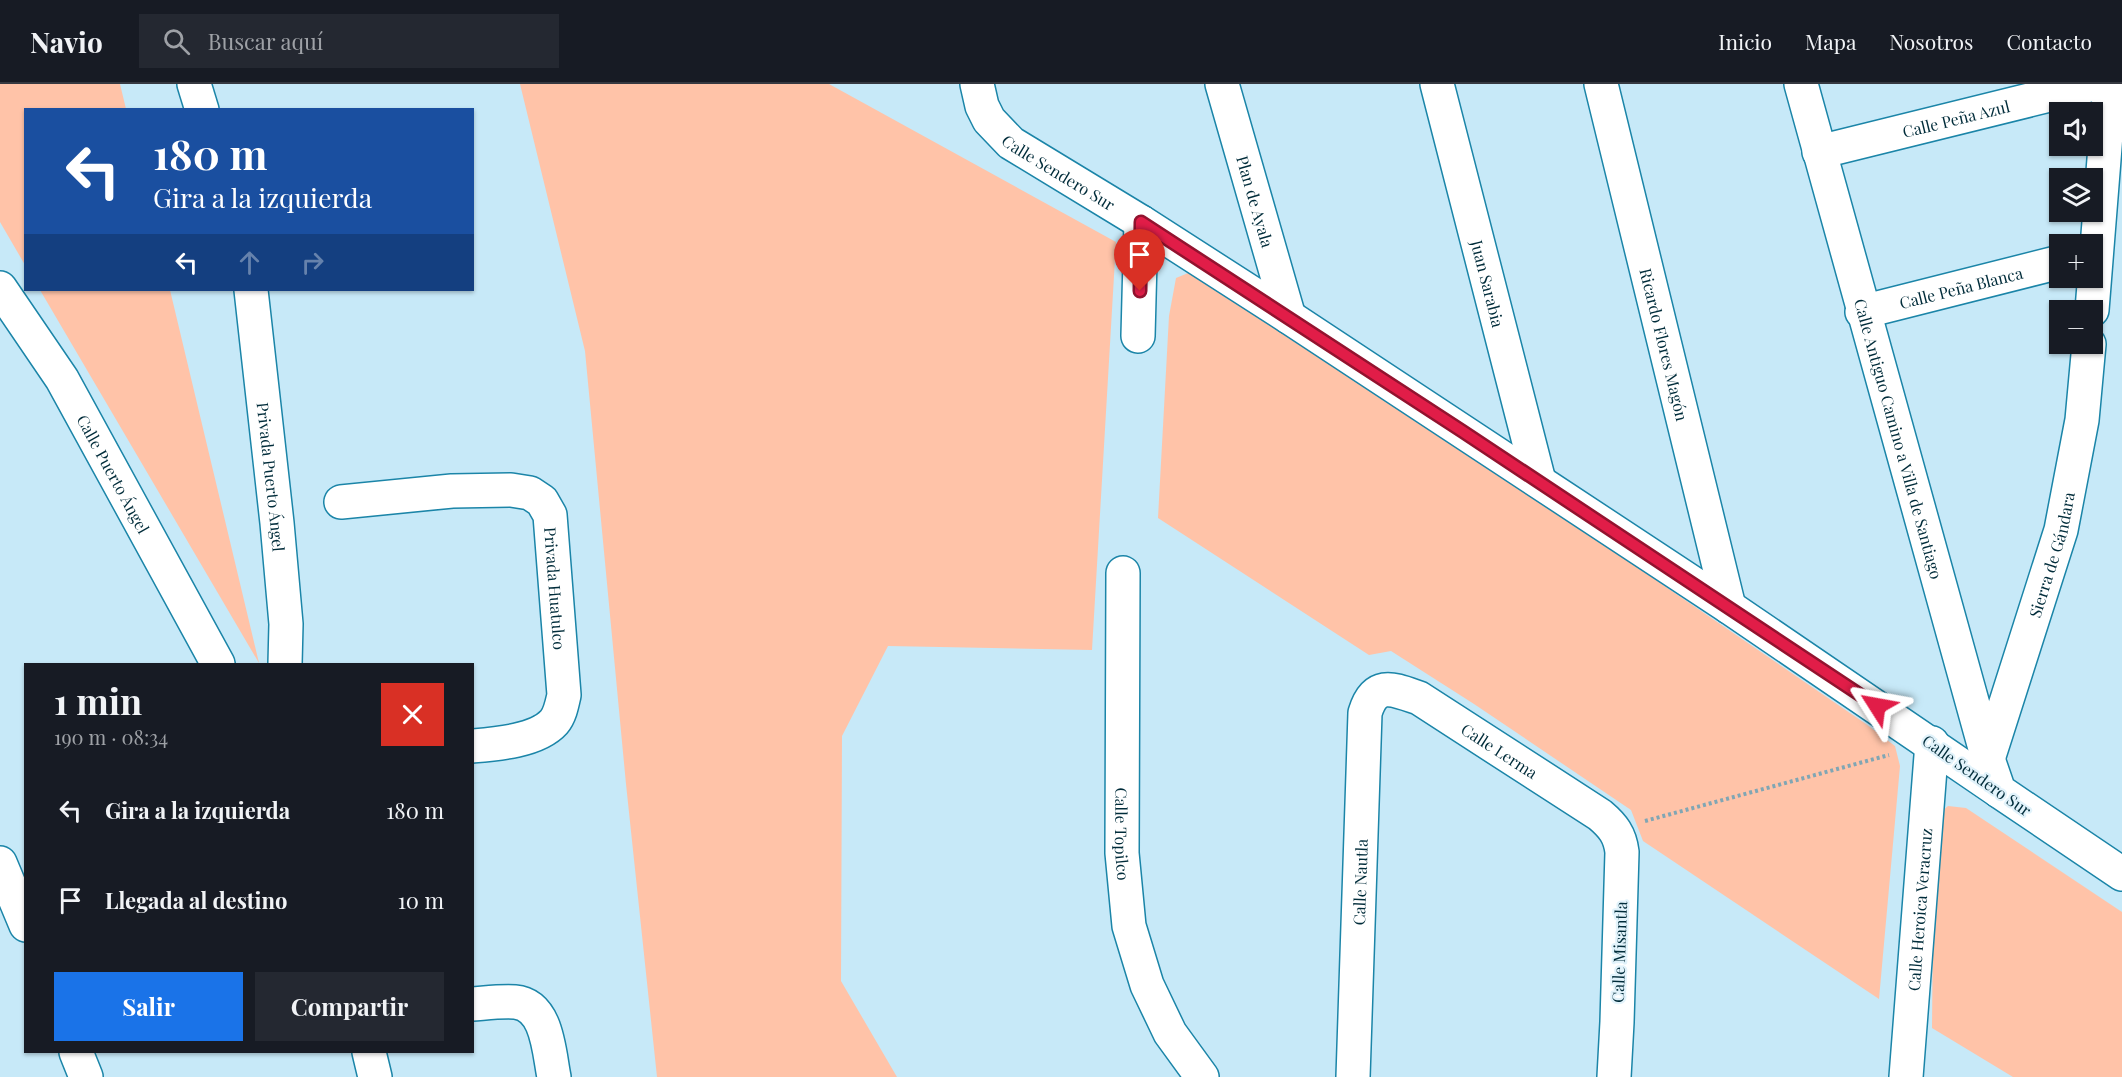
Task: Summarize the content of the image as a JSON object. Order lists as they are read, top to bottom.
{
  "streets": {
    "street": [
      "Calle Peña Azul",
      "Calle Sendero Sur",
      "Plan de Ayala",
      "Juan Sarabia",
      "Calle Peña Blanca",
      "Ricardo Flores Magón",
      "Calle Antiguo Camino a Villa de Santiago",
      "Calle Puerto Ángel",
      "Privada Puerto Ángel",
      "Sierra de Gándara",
      "Privada Huatulco",
      "Calle Lerma",
      "Calle Topilco",
      "Calle Nautla",
      "Calle Heroica Veracruz",
      "Calle Misantla"
    ]
  },
  "crossings": [
    ["Calle Peña Azul", "Calle Antiguo Camino a Villa de Santiago"],
    ["Calle Sendero Sur", "Plan de Ayala"],
    ["Calle Sendero Sur", "Juan Sarabia"],
    ["Calle Sendero Sur", "Ricardo Flores Magón"],
    ["Calle Sendero Sur", "Calle Antiguo Camino a Villa de Santiago"],
    ["Calle Sendero Sur", "Calle Heroica Veracruz"],
    ["Calle Peña Blanca", "Calle Antiguo Camino a Villa de Santiago"],
    ["Calle Antiguo Camino a Villa de Santiago", "Sierra de Gándara"],
    ["Calle Lerma", "Calle Nautla"],
    ["Calle Lerma", "Calle Misantla"]
  ],
  "page": {
    "header": "Navio",
    "search": "Buscar aquí",
    "nav": [
      "Inicio",
      "Mapa",
      "Nosotros",
      "Contacto"
    ],
    "map_buttons": ["+", "−"],
    "turn": ["180 m", "Gira a la izquierda"],
    "heading": ["1 min", "190 m · 08:34"],
    "list": [
      {
        "name": "Gira a la izquierda",
        "value": "180 m"
      },
      {
        "name": "Llegada al destino",
        "value": "10 m"
      }
    ],
    "buttons": ["Salir", "Compartir"]
  }
}
